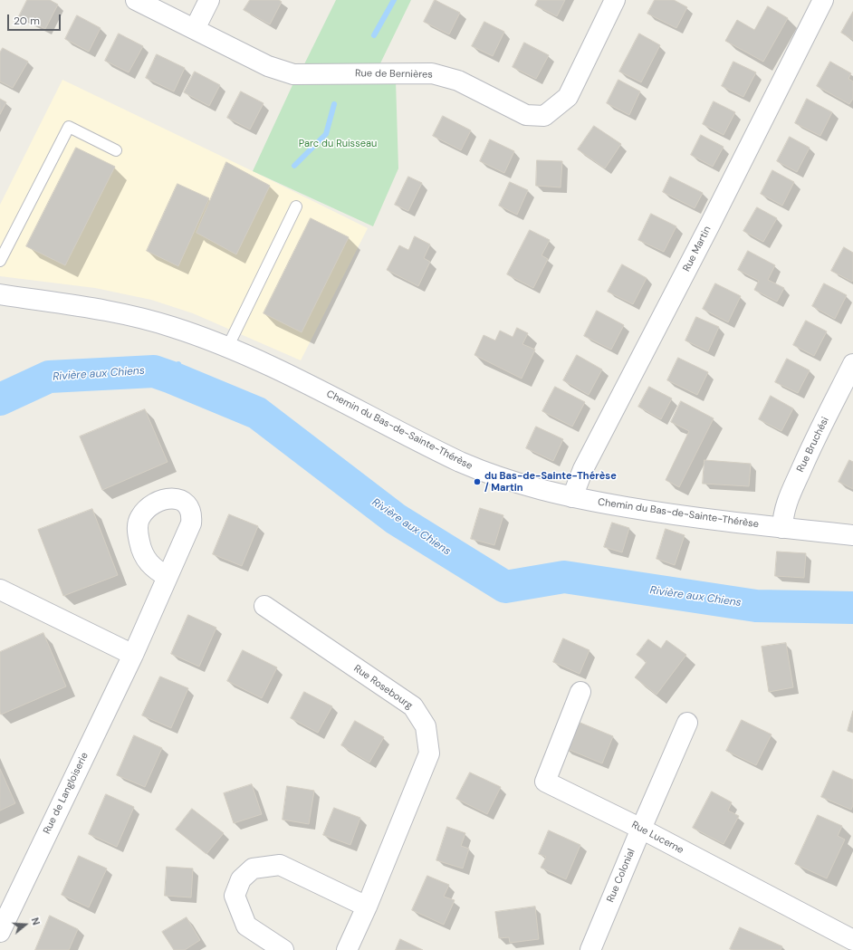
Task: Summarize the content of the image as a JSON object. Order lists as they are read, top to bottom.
{
  "streets": {
    "street": [
      "Rue de Bernières",
      "Rue Martin",
      "Chemin du Bas-de-Sainte-Thérèse",
      "Rue Bruchési",
      "Rue Rosebourg",
      "Rue de Langloiserie",
      "Rue Lucerne",
      "Rue Colonial"
    ]
  },
  "crossings": [
    ["Rue Martin", "Chemin du Bas-de-Sainte-Thérèse"],
    ["Chemin du Bas-de-Sainte-Thérèse", "Rue Bruchési"],
    ["Rue Lucerne", "Rue Colonial"]
  ],
  "water": ["Rivière aux Chiens"],
  "parks": ["Parc du Ruisseau"],
  "places": ["du Bas-de-Sainte-Thérèse / Martin"],
  "scale_bar": "20 m",
  "north": "right"
}
